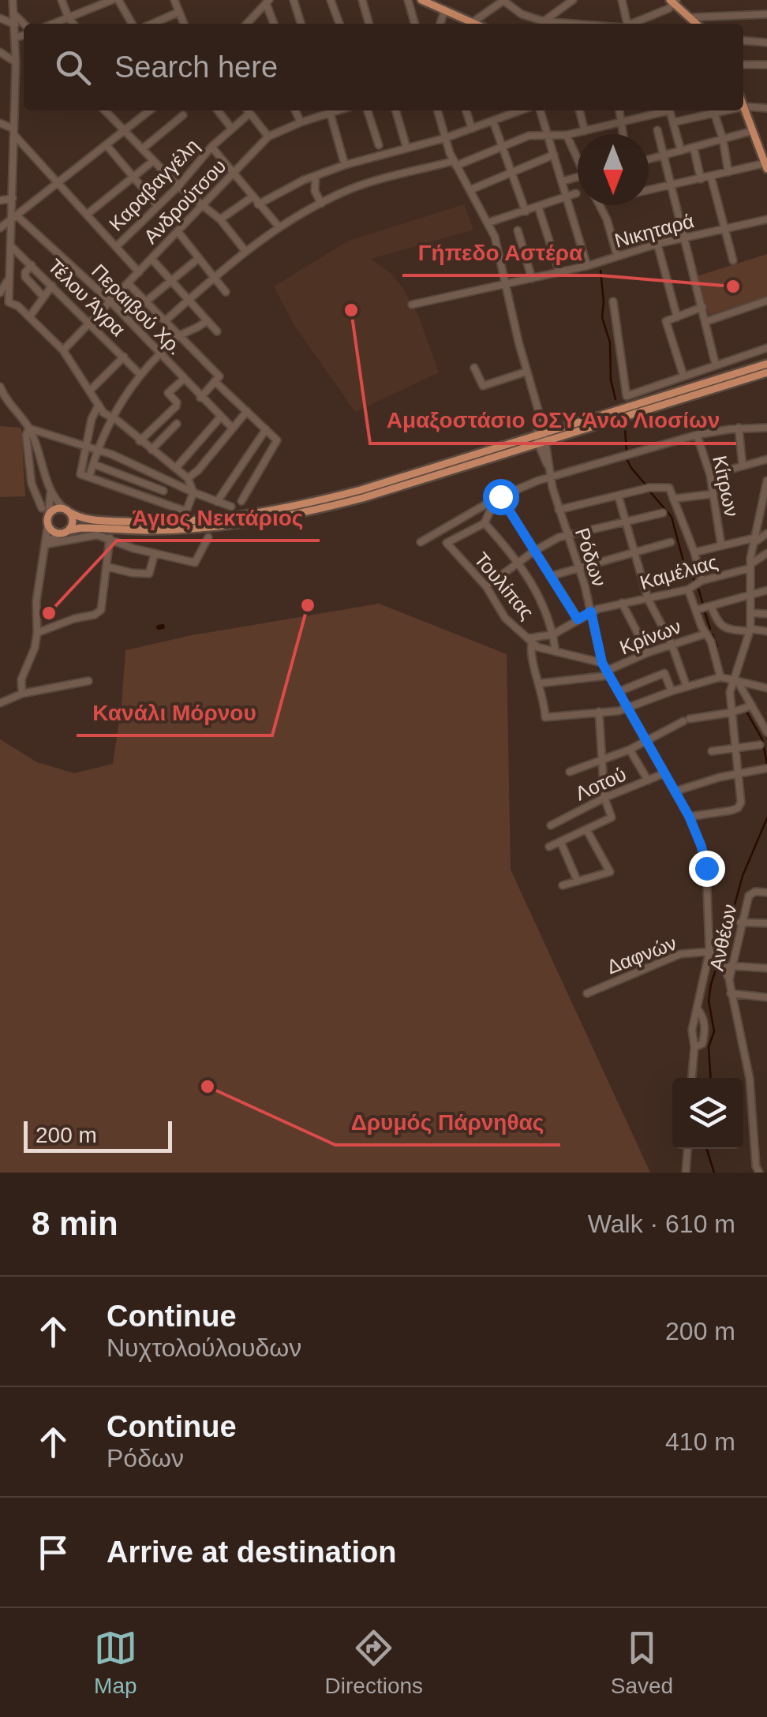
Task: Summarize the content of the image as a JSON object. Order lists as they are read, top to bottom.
{
  "streets": {
    "street": [
      "Καραβαγγέλη",
      "Ανδρούτσου",
      "Νικηταρά",
      "Τέλου Άγρα",
      "Περαιβού Χρ.",
      "Κίτρων",
      "Ρόδων",
      "Καμέλιας",
      "Τουλίπας",
      "Κρίνων",
      "Λοτού",
      "Ανθέων",
      "Δαφνών"
    ]
  },
  "crossings": [
    ["Ανδρούτσου", "Τέλου Άγρα"],
    ["Ανδρούτσου", "Περαιβού Χρ."],
    ["Νικηταρά", "Ρόδων"],
    ["Ρόδων", "Καμέλιας"],
    ["Ρόδων", "Κρίνων"],
    ["Ρόδων", "Λοτού"],
    ["Ρόδων", "Δαφνών"],
    ["Καμέλιας", "Τουλίπας"]
  ],
  "places": [
    "Γήπεδο Αστέρα",
    "Αμαξοστάσιο ΟΣΥ Άνω Λιοσίων",
    "Κανάλι Μόρνου",
    "Άγιος Νεκτάριος",
    "Δρυμός Πάρνηθας"
  ],
  "scale_bar": "200 m",
  "north": "bottom",
  "page": {
    "search": "Search here",
    "scale": "200 m",
    "heading": ["8 min", "Walk · 610 m"],
    "list": [
      ["Continue", "Νυχτολούλουδων", "200 m"],
      ["Continue", "Ρόδων", "410 m"],
      "Arrive at destination"
    ],
    "nav": ["Map", "Directions", "Saved"]
  }
}
